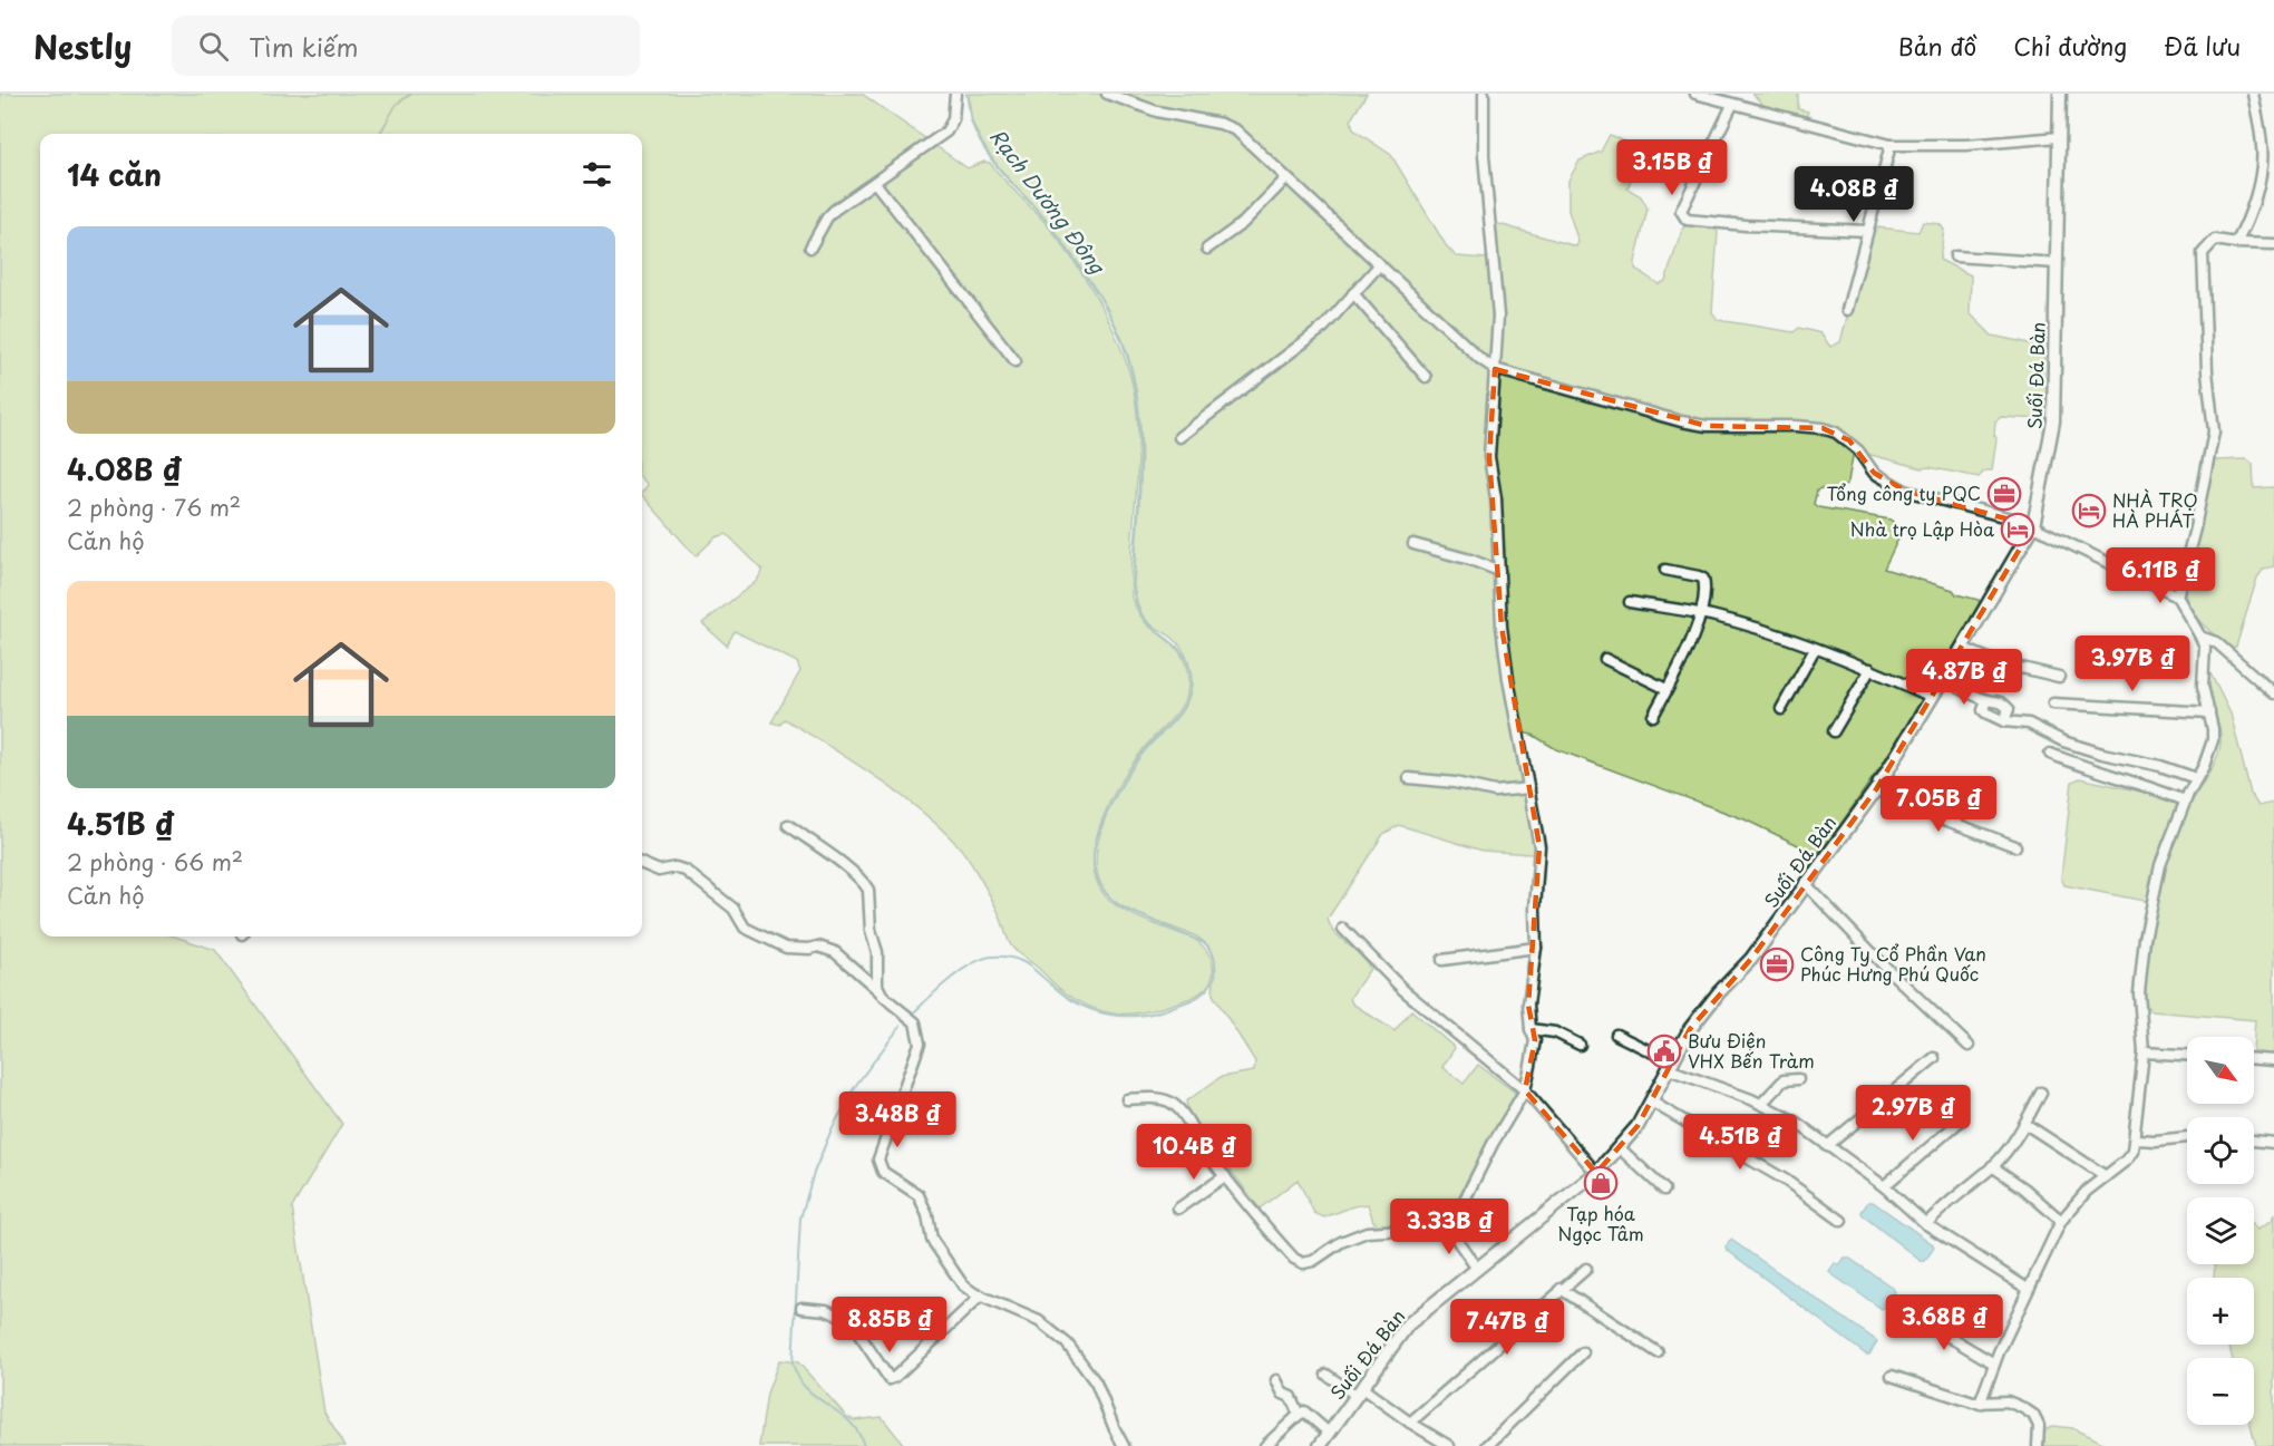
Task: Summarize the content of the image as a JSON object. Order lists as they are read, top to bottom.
{
  "streets": {
    "street": ["Suối Đá Bàn"]
  },
  "water": ["Rạch Dương Đông"],
  "places": {
    "office": ["Tổng công ty PQC", "Công Ty Cổ Phần Vạn Phúc Hưng Phú Quốc"],
    "hotel": ["NHÀ TRỌ HÀ PHÁT", "Nhà trọ Lập Hòa"],
    "public building": ["Bưu Điện VHX Bến Tràm"],
    "shop": ["Tạp hóa Ngọc Tâm"]
  },
  "north": "bottom right",
  "page": {
    "header": "Nestly",
    "search": "Tìm kiếm",
    "nav": ["Bản đồ", "Chỉ đường", "Đã lưu"],
    "heading": "14 căn",
    "price": [
      "3.15B ₫",
      "4.08B ₫",
      "6.11B ₫",
      "3.97B ₫",
      "4.87B ₫",
      "7.05B ₫",
      "2.97B ₫",
      "3.48B ₫",
      "4.51B ₫",
      "10.4B ₫",
      "3.33B ₫",
      "3.68B ₫",
      "8.85B ₫",
      "7.47B ₫"
    ],
    "list": [
      {
        "name": "4.08B ₫",
        "note": "2 phòng · 76 m² · Căn hộ"
      },
      {
        "name": "4.51B ₫",
        "note": "2 phòng · 66 m² · Căn hộ"
      }
    ],
    "map_buttons": ["+", "−"]
  }
}
